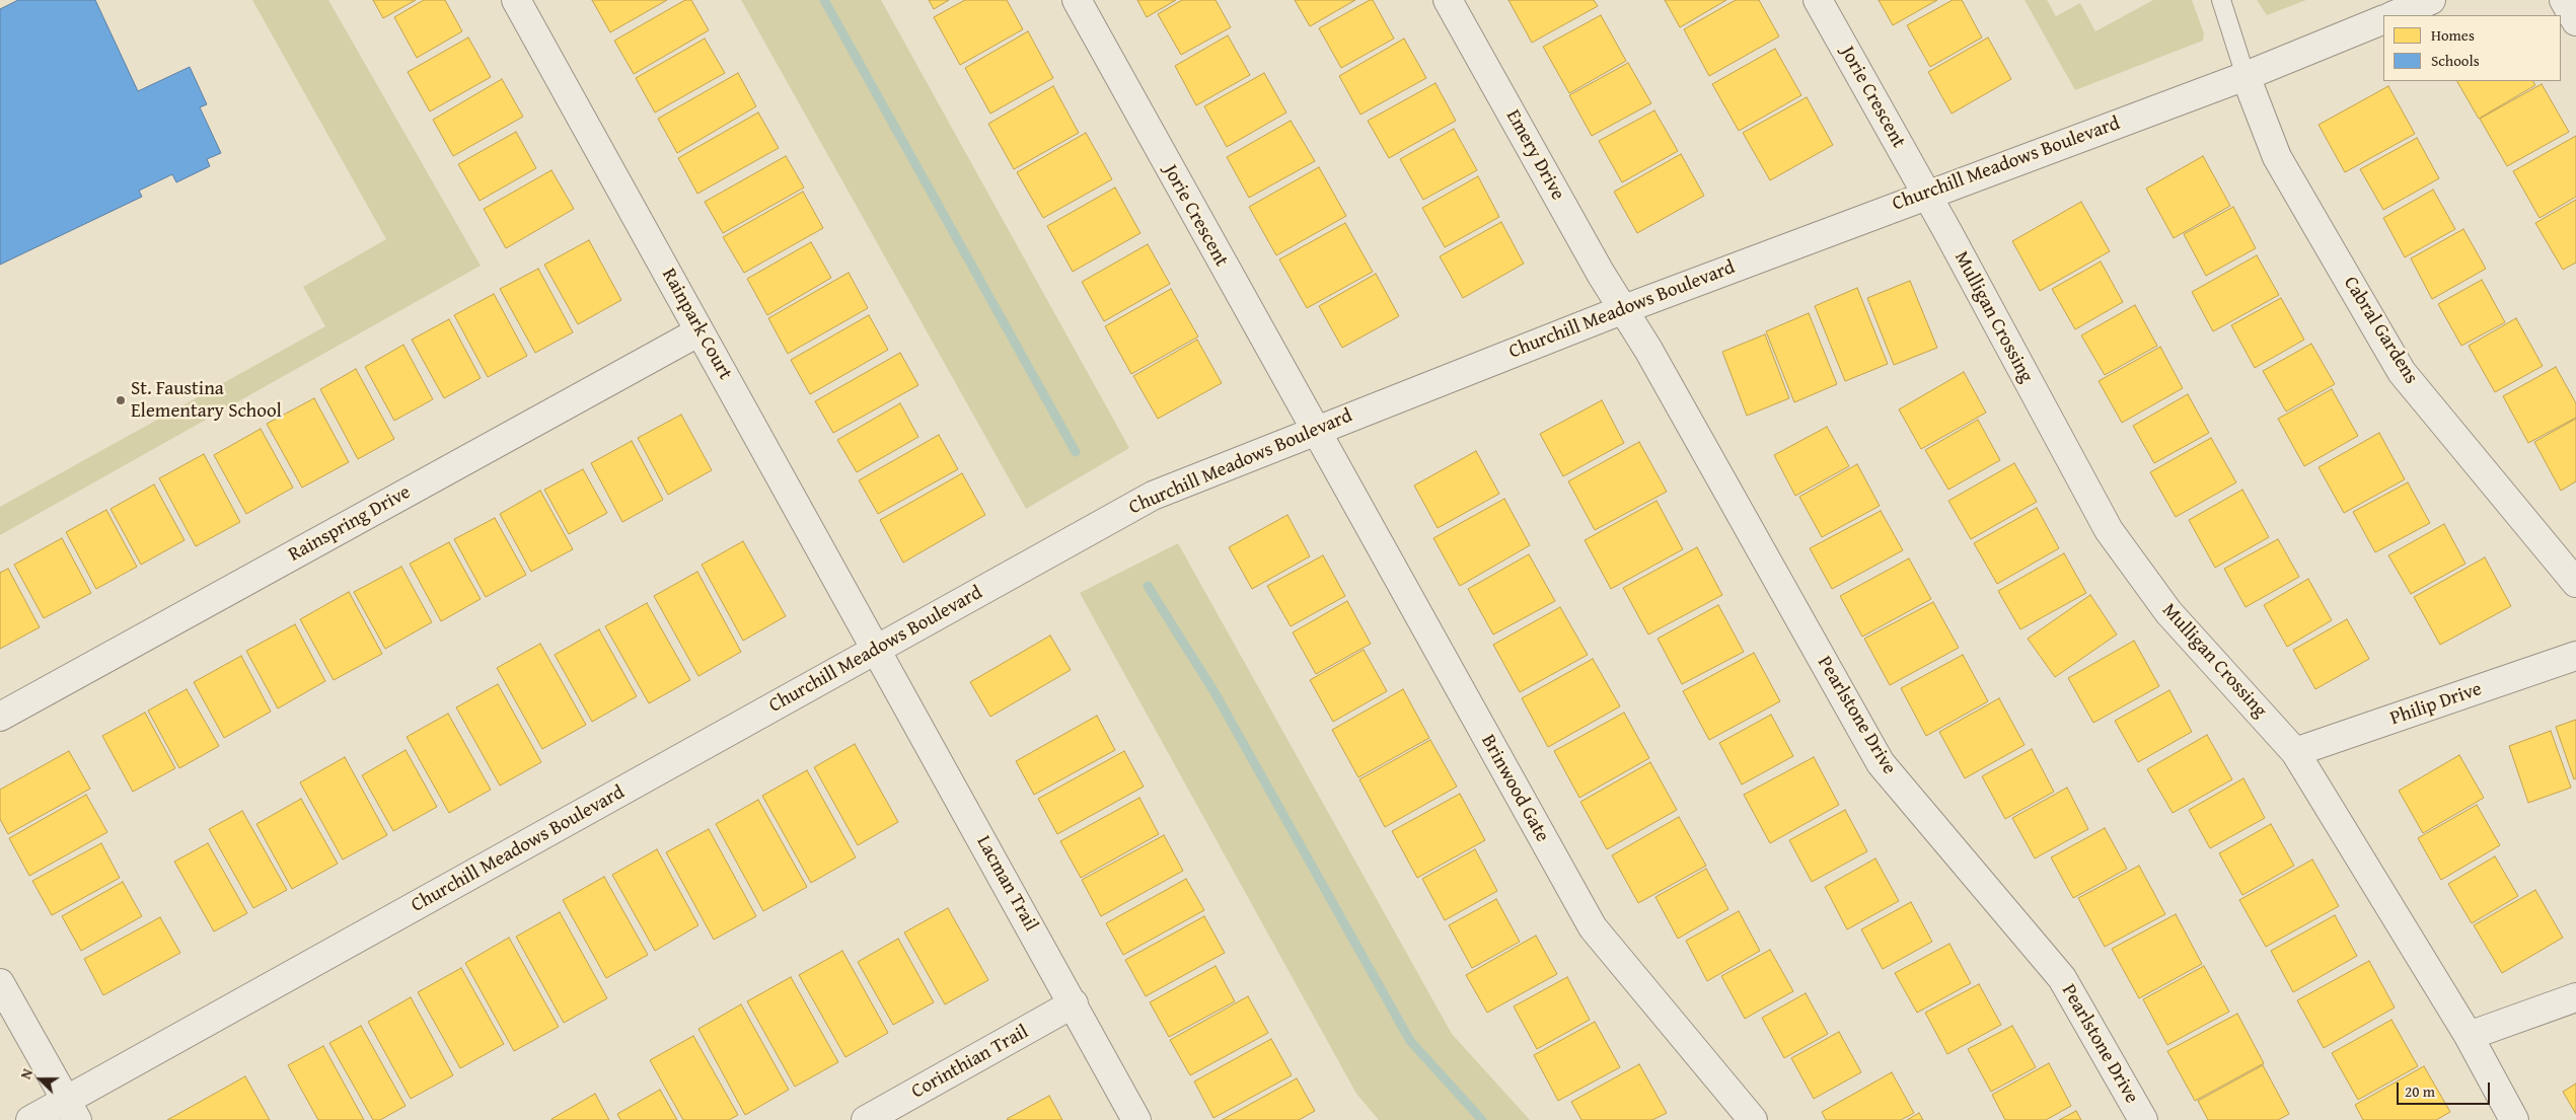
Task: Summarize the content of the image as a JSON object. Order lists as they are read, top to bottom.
{
  "streets": {
    "street": [
      "Jorie Crescent",
      "Emery Drive",
      "Churchill Meadows Boulevard",
      "Mulligan Crossing",
      "Rainpark Court",
      "Cabral Gardens",
      "Rainspring Drive",
      "Philip Drive",
      "Pearlstone Drive",
      "Brinwood Gate",
      "Lacman Trail",
      "Corinthian Trail"
    ]
  },
  "crossings": [
    ["Jorie Crescent", "Churchill Meadows Boulevard"],
    ["Jorie Crescent", "Mulligan Crossing"],
    ["Jorie Crescent", "Brinwood Gate"],
    ["Emery Drive", "Churchill Meadows Boulevard"],
    ["Emery Drive", "Pearlstone Drive"],
    ["Churchill Meadows Boulevard", "Mulligan Crossing"],
    ["Churchill Meadows Boulevard", "Rainpark Court"],
    ["Churchill Meadows Boulevard", "Cabral Gardens"],
    ["Churchill Meadows Boulevard", "Pearlstone Drive"],
    ["Churchill Meadows Boulevard", "Brinwood Gate"],
    ["Churchill Meadows Boulevard", "Lacman Trail"],
    ["Mulligan Crossing", "Philip Drive"],
    ["Rainpark Court", "Rainspring Drive"],
    ["Rainpark Court", "Lacman Trail"],
    ["Lacman Trail", "Corinthian Trail"]
  ],
  "places": ["St. Faustina Elementary School"],
  "legend": ["Homes", "Schools"],
  "scale_bar": "20 m",
  "north": "left"
}
